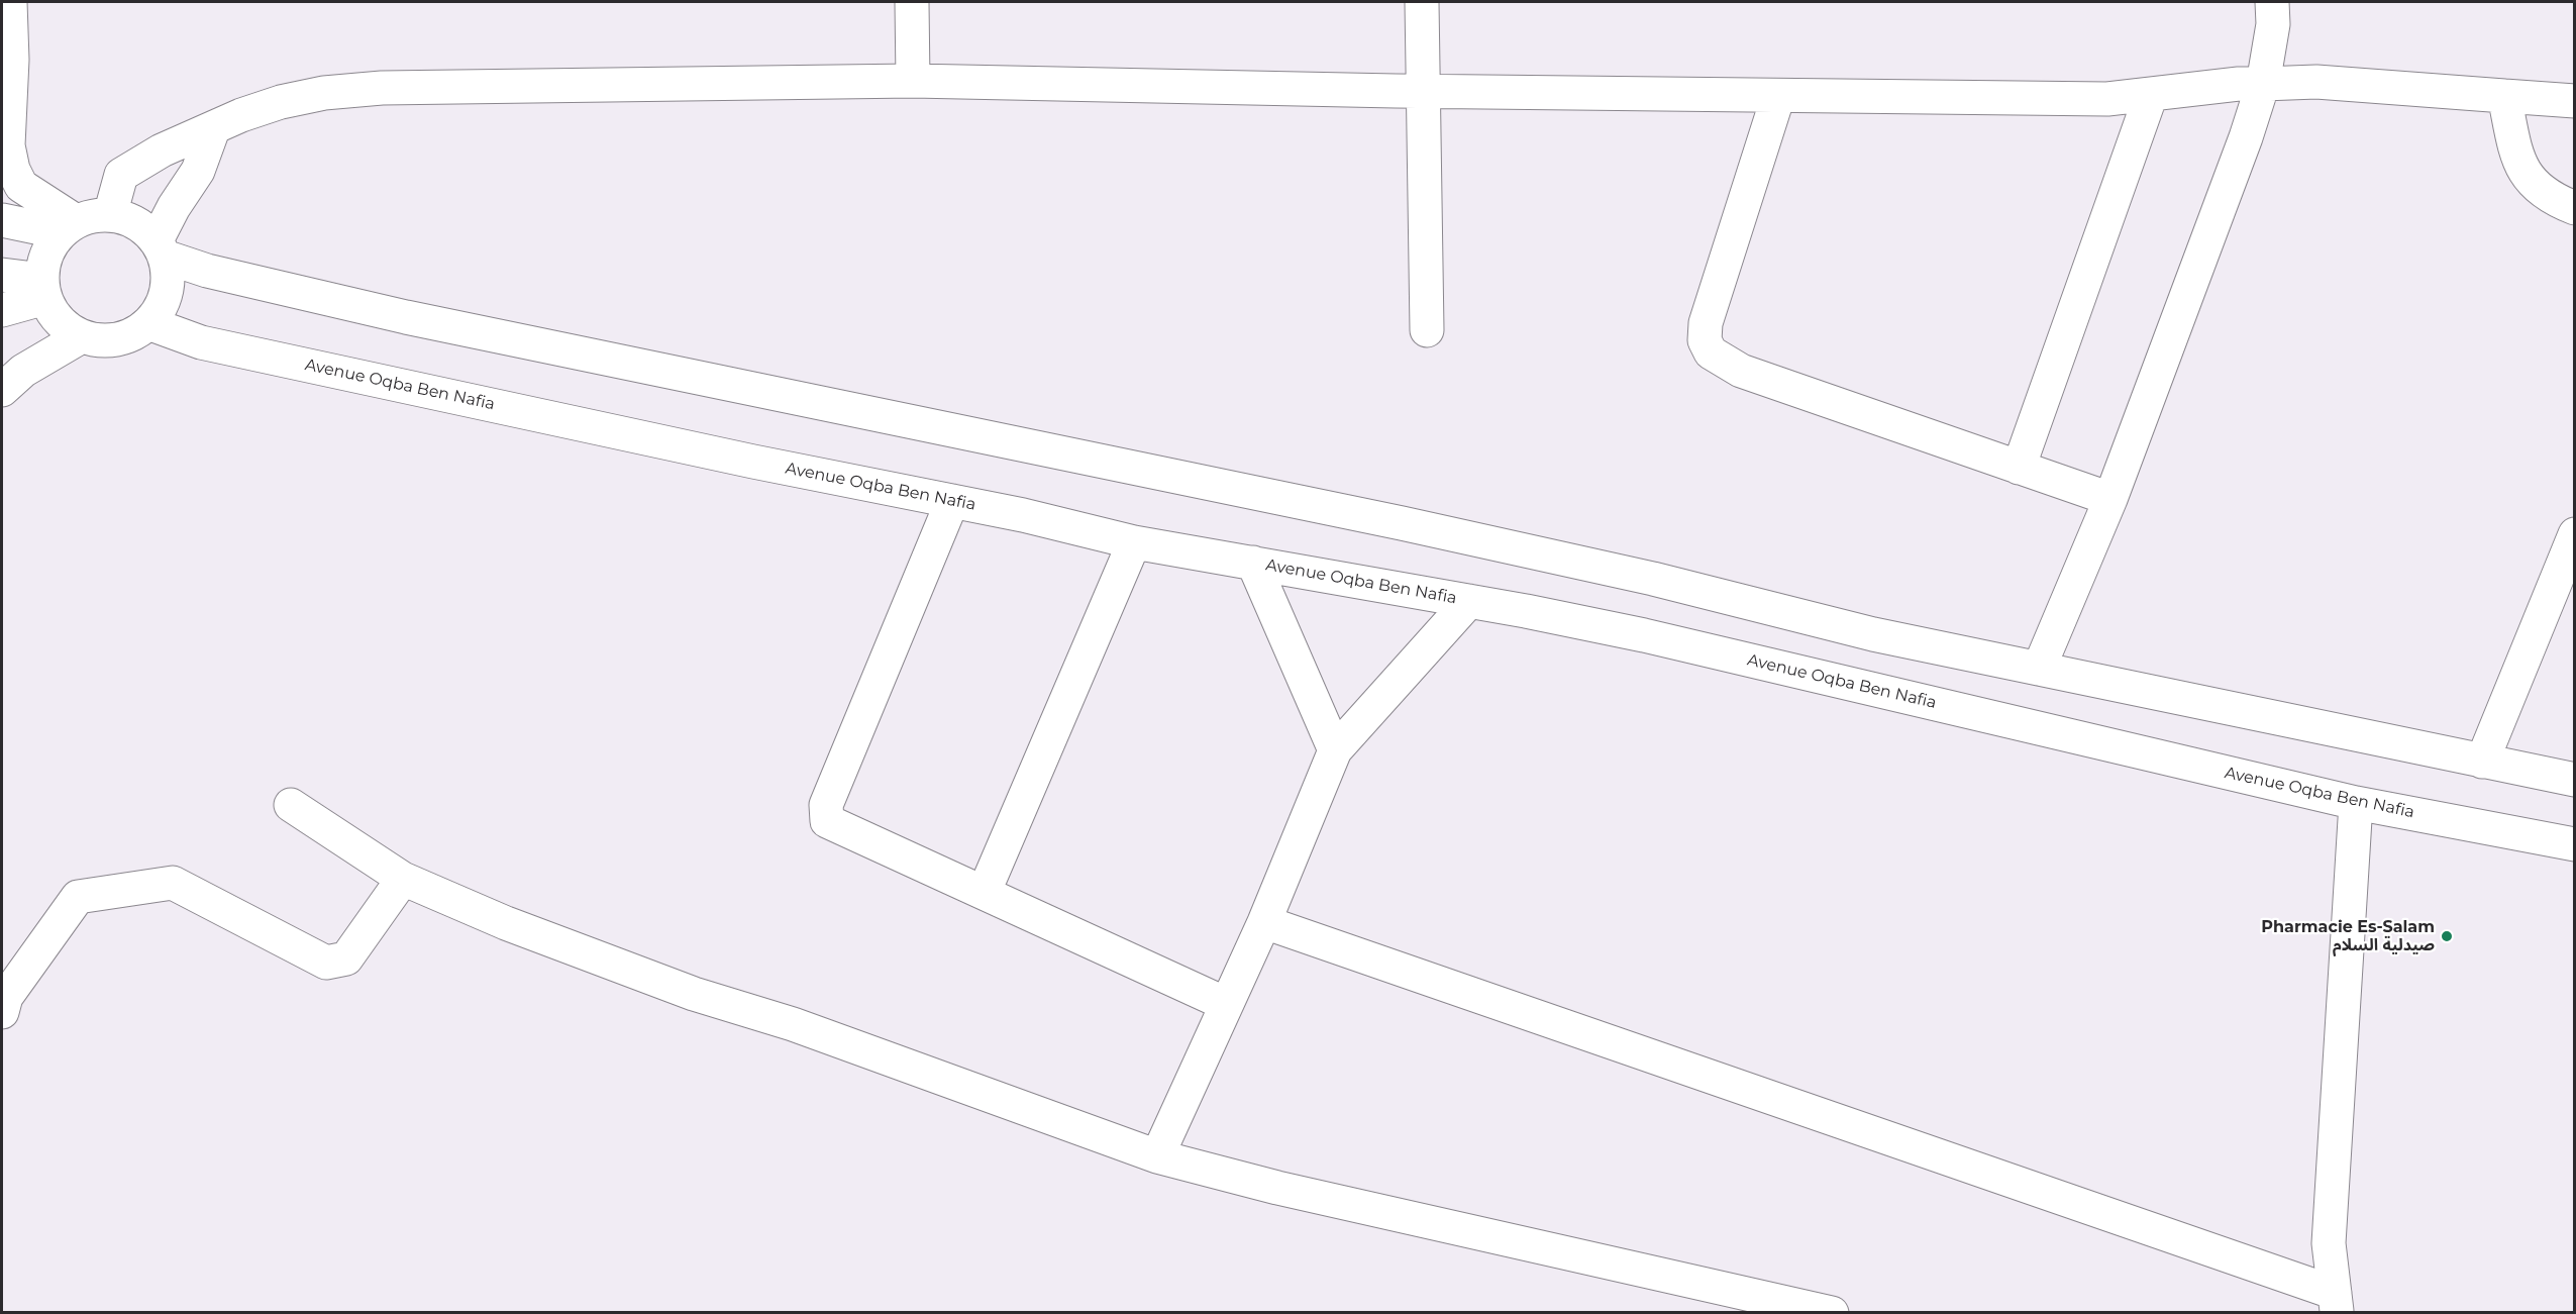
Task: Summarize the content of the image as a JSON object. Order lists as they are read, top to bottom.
{
  "streets": {
    "street": ["Avenue Oqba Ben Nafia"]
  },
  "places": ["Pharmacie Es-Salam صيدلية السلام"]
}
